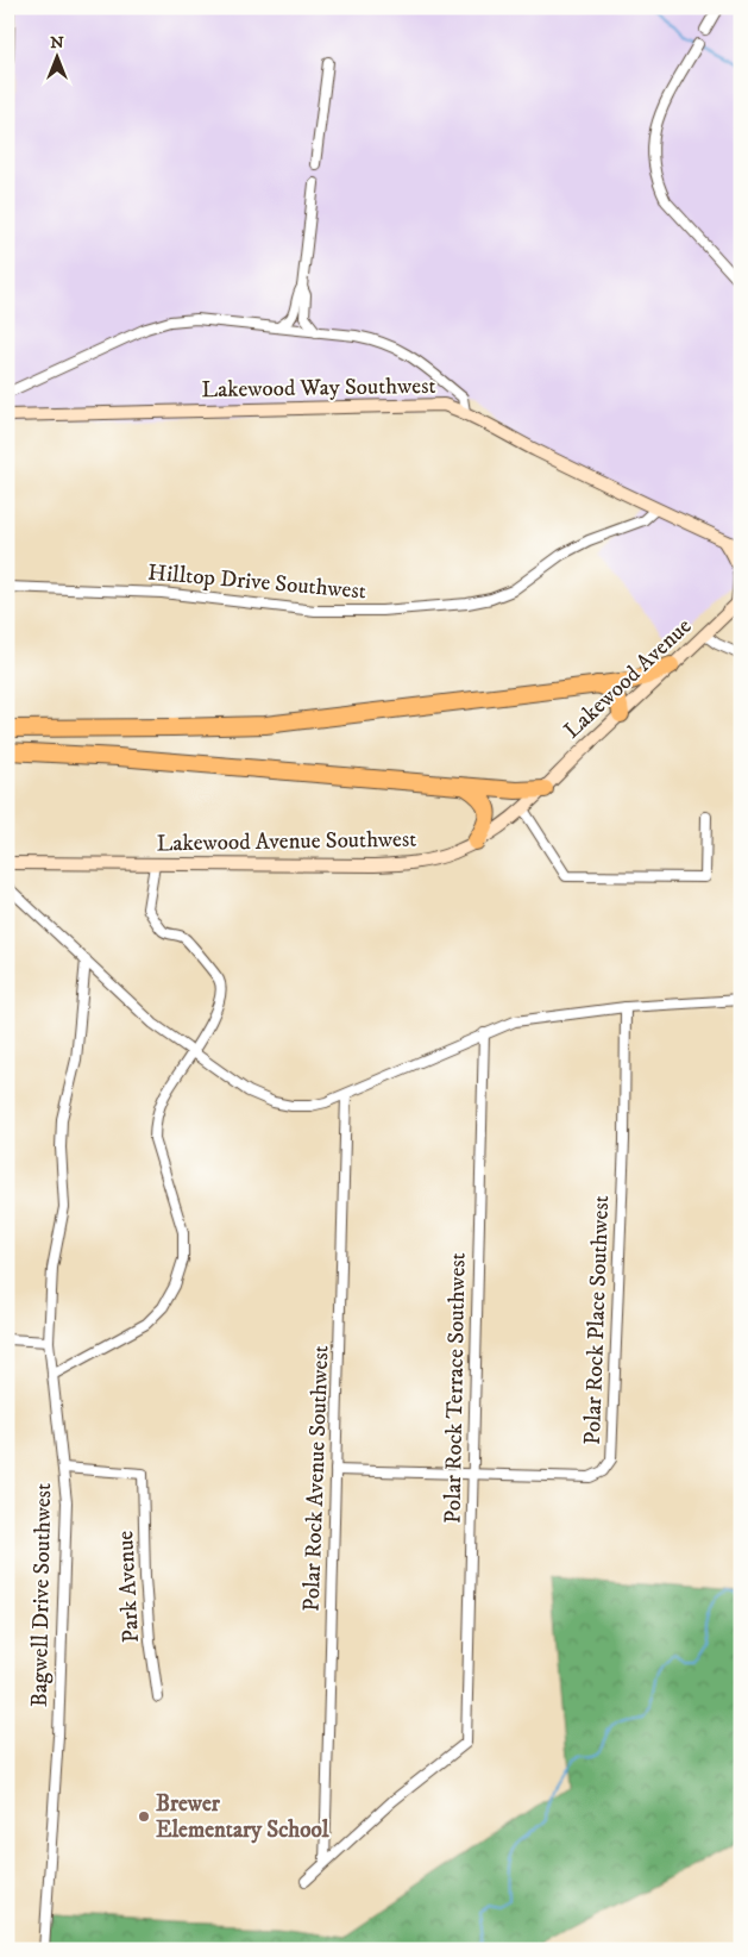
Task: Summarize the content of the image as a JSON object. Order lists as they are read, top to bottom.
{
  "streets": {
    "street": [
      "Lakewood Way Southwest",
      "Hilltop Drive Southwest",
      "Lakewood Avenue",
      "Lakewood Avenue Southwest",
      "Polar Rock Place Southwest",
      "Polar Rock Terrace Southwest",
      "Polar Rock Avenue Southwest",
      "Park Avenue",
      "Bagwell Drive Southwest"
    ]
  },
  "crossings": [
    ["Lakewood Way Southwest", "Hilltop Drive Southwest"],
    ["Lakewood Avenue", "Lakewood Avenue Southwest"],
    ["Polar Rock Place Southwest", "Polar Rock Terrace Southwest"],
    ["Polar Rock Place Southwest", "Polar Rock Avenue Southwest"],
    ["Polar Rock Terrace Southwest", "Polar Rock Avenue Southwest"],
    ["Park Avenue", "Bagwell Drive Southwest"]
  ],
  "places": ["Brewer Elementary School"],
  "north": "top"
}
